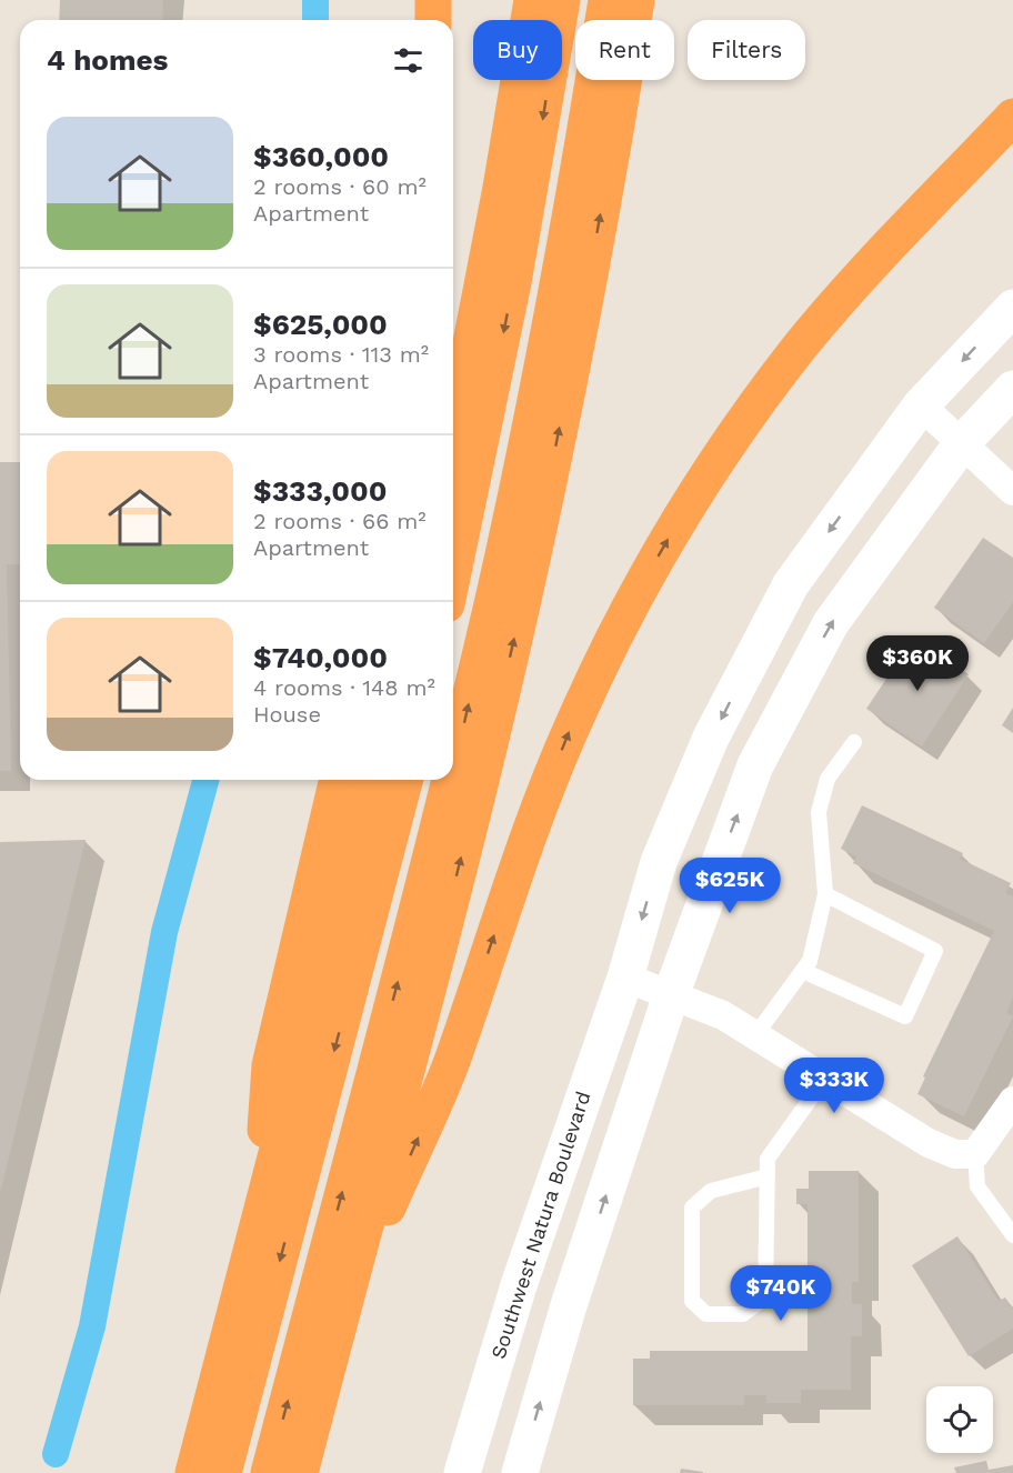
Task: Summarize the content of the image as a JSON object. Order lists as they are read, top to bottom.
{
  "streets": {
    "street": ["Southwest Natura Boulevard"]
  },
  "page": {
    "chip": ["Buy", "Rent", "Filters"],
    "heading": "4 homes",
    "list": [
      {
        "name": "$360,000",
        "note": "2 rooms · 60 m² · Apartment"
      },
      {
        "name": "$625,000",
        "note": "3 rooms · 113 m² · Apartment"
      },
      {
        "name": "$333,000",
        "note": "2 rooms · 66 m² · Apartment"
      },
      {
        "name": "$740,000",
        "note": "4 rooms · 148 m² · House"
      }
    ],
    "price": [
      "$360K",
      "$625K",
      "$333K",
      "$740K"
    ]
  }
}
